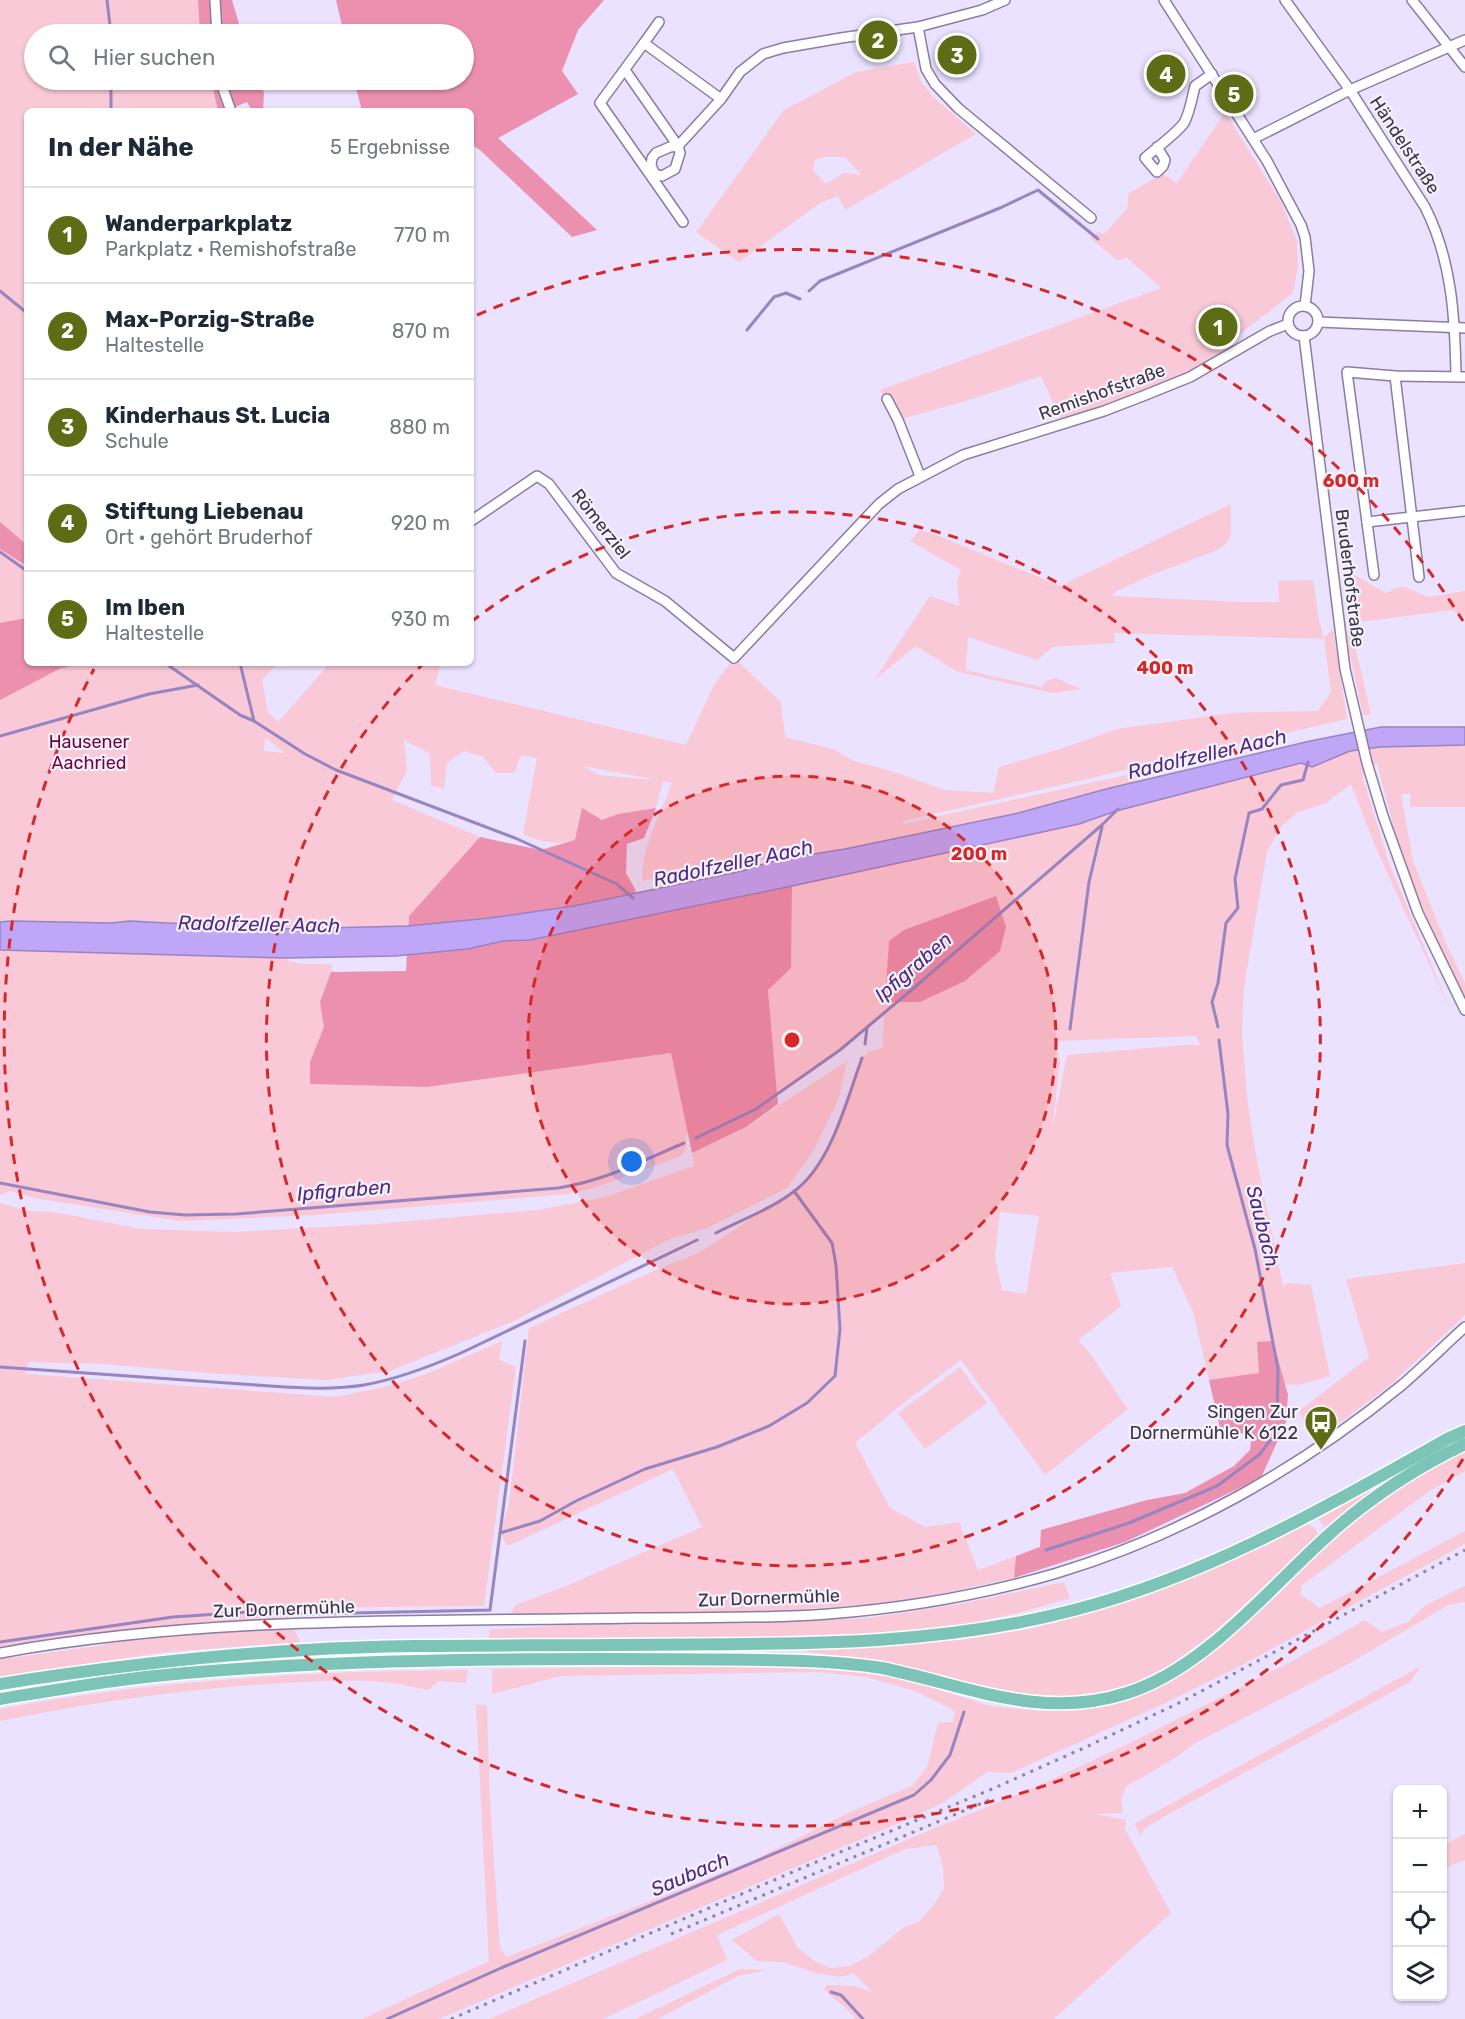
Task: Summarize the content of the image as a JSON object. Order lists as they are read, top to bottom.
{
  "streets": {
    "street": [
      "Händelstraße",
      "Remishofstraße",
      "Römerziel",
      "Bruderhofstraße",
      "Zur Dornermühle"
    ]
  },
  "crossings": [
    ["Remishofstraße", "Römerziel"],
    ["Remishofstraße", "Bruderhofstraße"]
  ],
  "water": ["Radolfzeller Aach", "Ipfigraben", "Saubach"],
  "parks": ["Hausener Aachried"],
  "places": {
    "bus stop": ["Singen Zur Dornermühle K 6122"]
  },
  "page": {
    "pins": [
      "2",
      "3",
      "4",
      "5",
      "1"
    ],
    "search": "Hier suchen",
    "heading": ["In der Nähe", "5 Ergebnisse"],
    "list": [
      {
        "mark": "1",
        "name": "Wanderparkplatz",
        "note": "Parkplatz · Remishofstraße",
        "value": "770 m"
      },
      {
        "mark": "2",
        "name": "Max-Porzig-Straße",
        "note": "Haltestelle",
        "value": "870 m"
      },
      {
        "mark": "3",
        "name": "Kinderhaus St. Lucia",
        "note": "Schule",
        "value": "880 m"
      },
      {
        "mark": "4",
        "name": "Stiftung Liebenau",
        "note": "Ort · gehört Bruderhof",
        "value": "920 m"
      },
      {
        "mark": "5",
        "name": "Im Iben",
        "note": "Haltestelle",
        "value": "930 m"
      }
    ],
    "map_buttons": ["+", "−"]
  },
  "rings": ["600 m", "400 m", "200 m"]
}
